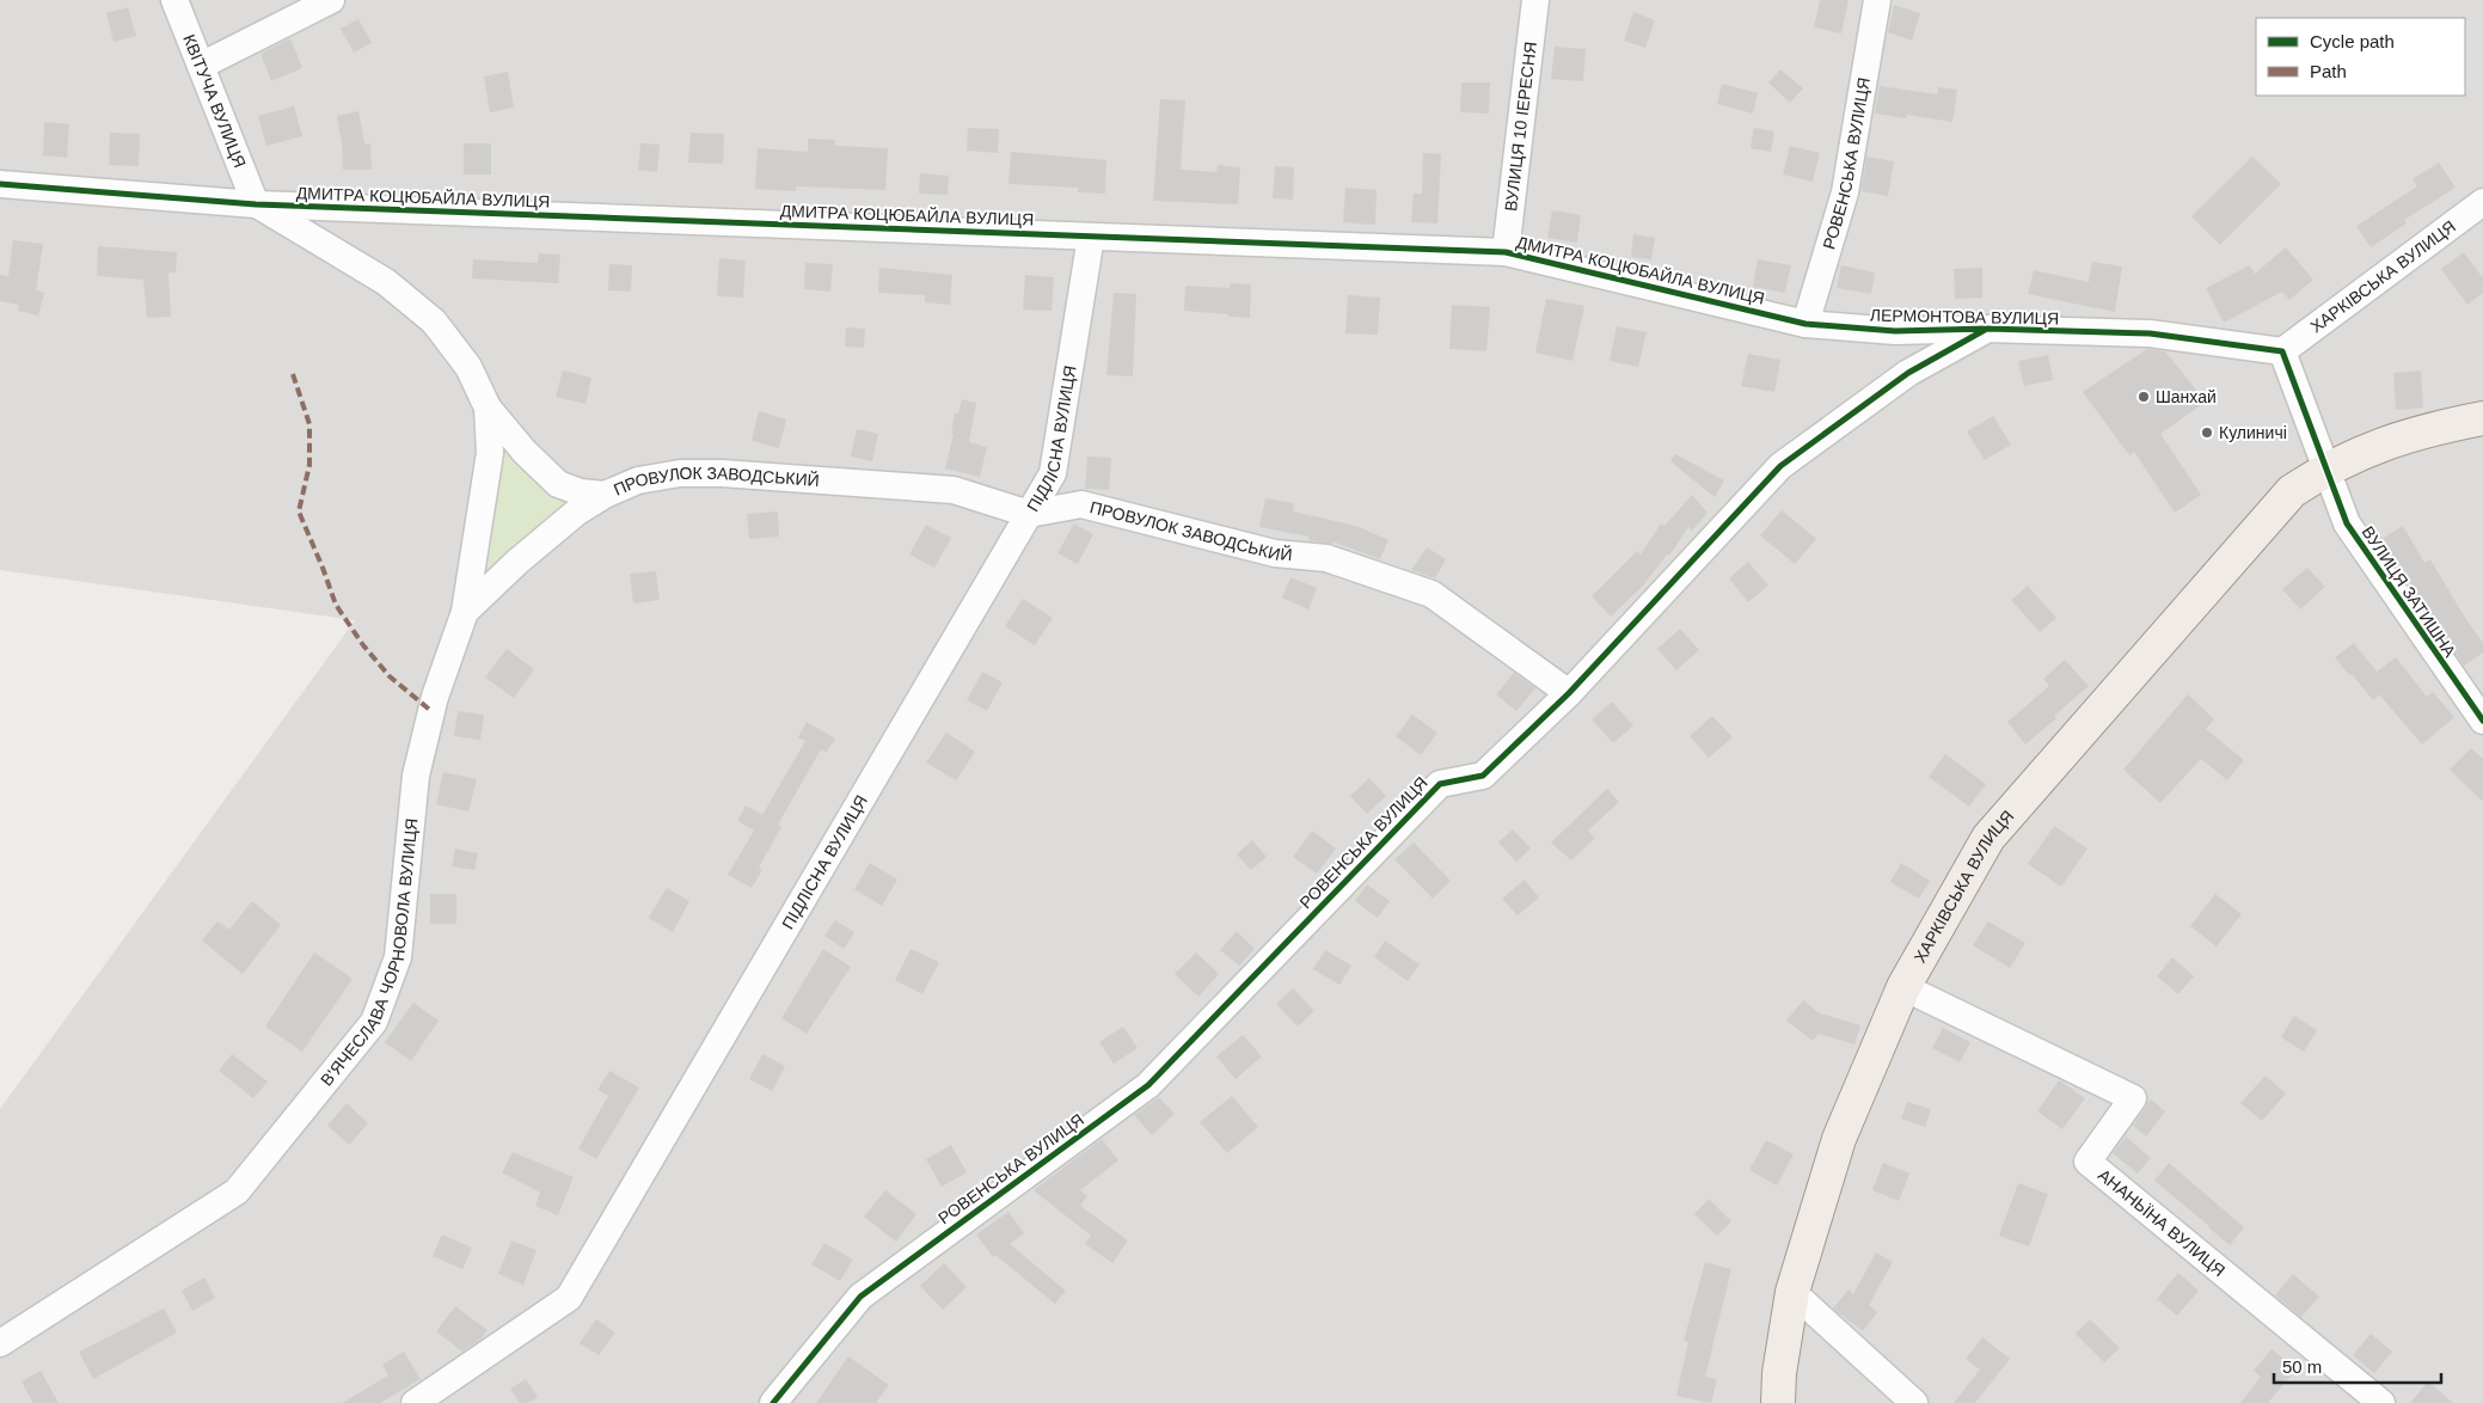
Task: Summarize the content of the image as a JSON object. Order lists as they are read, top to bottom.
{
  "streets": {
    "main road": ["ХАРКІВСЬКА ВУЛИЦЯ"],
    "street": [
      "КВІТУЧА ВУЛИЦЯ",
      "ВУЛИЦЯ 10 ІЕРЕСНЯ",
      "РОВЕНСЬКА ВУЛИЦЯ",
      "ДМИТРА КОЦЮБАЙЛА ВУЛИЦЯ",
      "ЛЕРМОНТОВА ВУЛИЦЯ",
      "ПІДЛІСНА ВУЛИЦЯ",
      "ПРОВУЛОК ЗАВОДСЬКИЙ",
      "ВУЛИЦЯ ЗАТИШНА",
      "В'ЯЧЕСЛАВА ЧОРНОВОЛА ВУЛИЦЯ",
      "АНАНЬЇНА ВУЛИЦЯ"
    ]
  },
  "crossings": [
    ["КВІТУЧА ВУЛИЦЯ", "ДМИТРА КОЦЮБАЙЛА ВУЛИЦЯ"],
    ["ВУЛИЦЯ 10 ІЕРЕСНЯ", "ДМИТРА КОЦЮБАЙЛА ВУЛИЦЯ"],
    ["РОВЕНСЬКА ВУЛИЦЯ", "ДМИТРА КОЦЮБАЙЛА ВУЛИЦЯ"],
    ["РОВЕНСЬКА ВУЛИЦЯ", "ЛЕРМОНТОВА ВУЛИЦЯ"],
    ["РОВЕНСЬКА ВУЛИЦЯ", "ПРОВУЛОК ЗАВОДСЬКИЙ"],
    ["ДМИТРА КОЦЮБАЙЛА ВУЛИЦЯ", "ЛЕРМОНТОВА ВУЛИЦЯ"],
    ["ДМИТРА КОЦЮБАЙЛА ВУЛИЦЯ", "ПІДЛІСНА ВУЛИЦЯ"],
    ["ХАРКІВСЬКА ВУЛИЦЯ", "ЛЕРМОНТОВА ВУЛИЦЯ"],
    ["ХАРКІВСЬКА ВУЛИЦЯ", "ВУЛИЦЯ ЗАТИШНА"],
    ["ХАРКІВСЬКА ВУЛИЦЯ", "АНАНЬЇНА ВУЛИЦЯ"],
    ["ПІДЛІСНА ВУЛИЦЯ", "ПРОВУЛОК ЗАВОДСЬКИЙ"],
    ["ПРОВУЛОК ЗАВОДСЬКИЙ", "В'ЯЧЕСЛАВА ЧОРНОВОЛА ВУЛИЦЯ"]
  ],
  "places": ["Шанхай", "Кулиничі"],
  "legend": ["Cycle path", "Path"],
  "scale_bar": "50 m"
}
